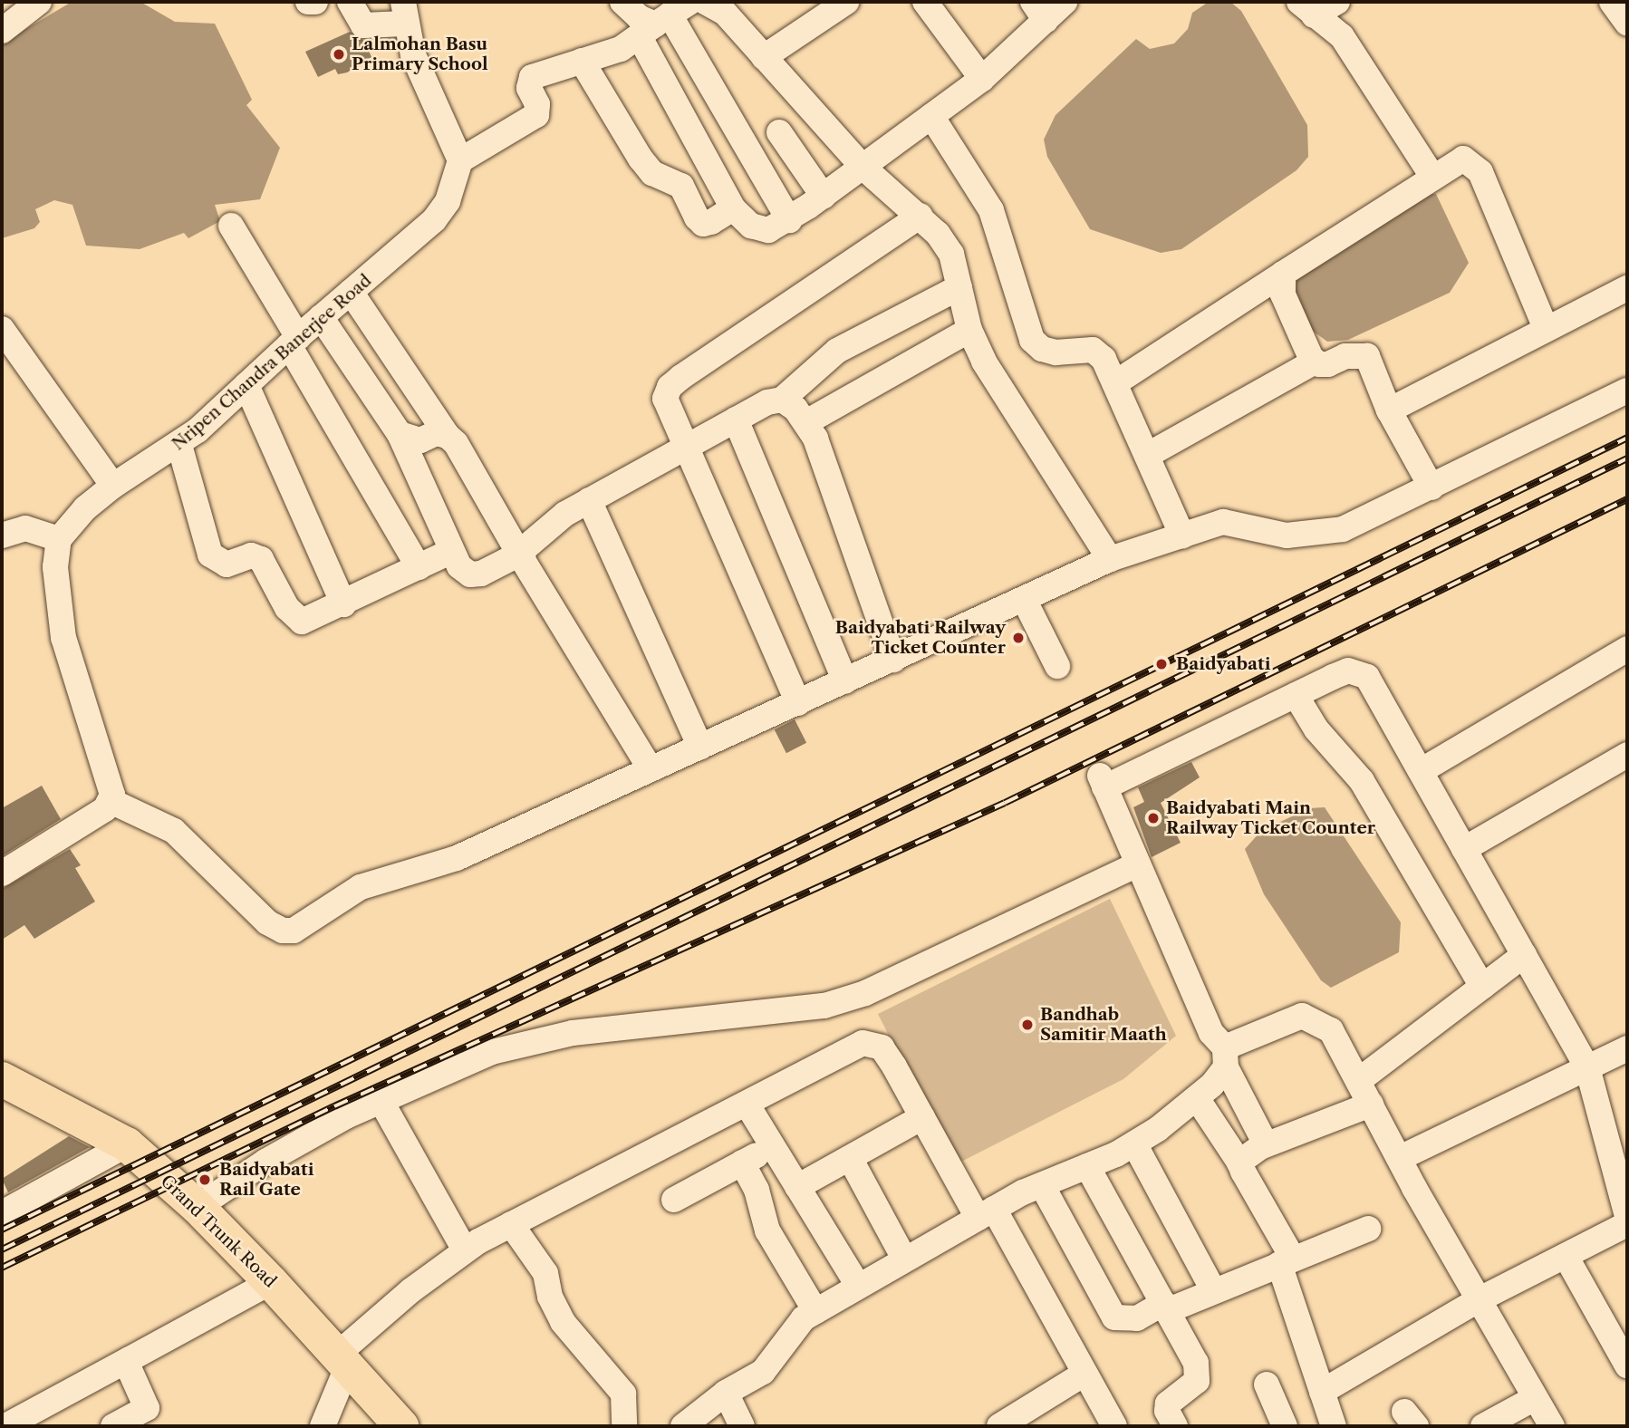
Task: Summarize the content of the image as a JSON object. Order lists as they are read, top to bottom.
{
  "streets": {
    "main road": ["Grand Trunk Road"],
    "street": ["Nripen Chandra Banerjee Road"]
  },
  "places": [
    "Lalmohan Basu Primary School",
    "Baidyabati Railway Ticket Counter",
    "Baidyabati",
    "Baidyabati Main Railway Ticket Counter",
    "Bandhab Samitir Maath",
    "Baidyabati Rail Gate"
  ]
}
